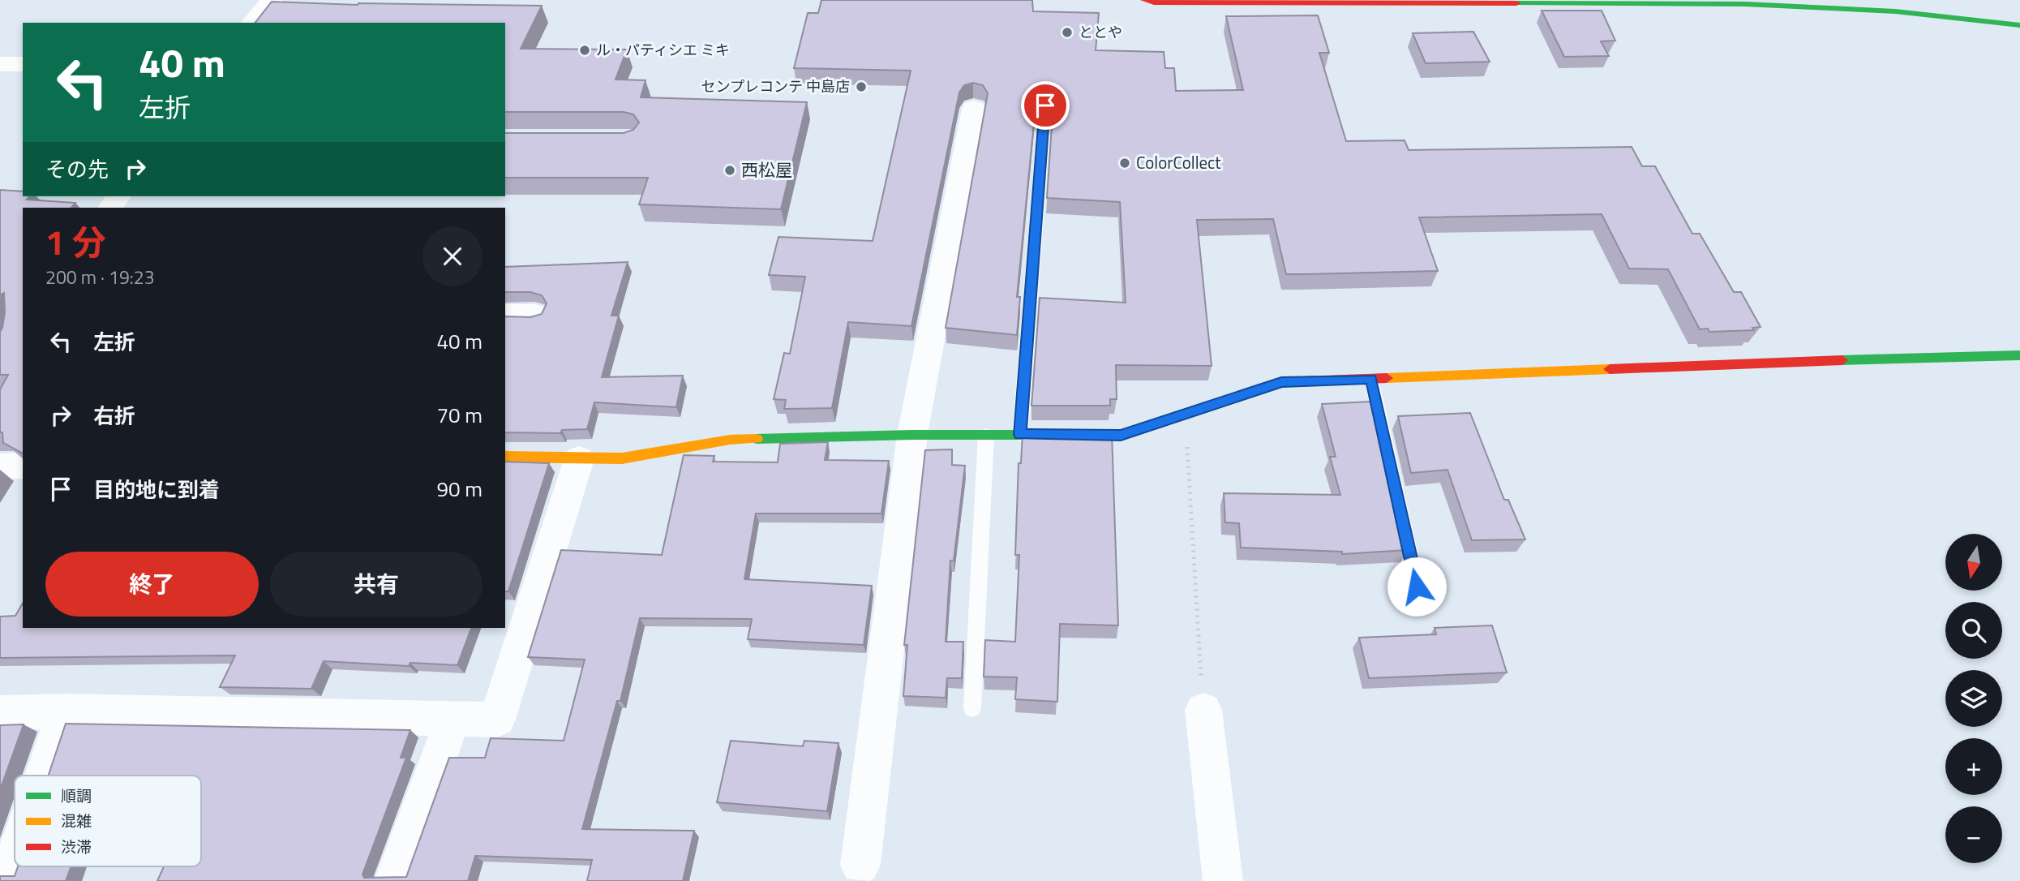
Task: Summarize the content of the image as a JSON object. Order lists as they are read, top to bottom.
{
  "places": [
    "ととや",
    "ル・パティシエ ミキ",
    "センプレコンテ 中島店",
    "ColorCollect",
    "西松屋"
  ],
  "legend": ["順調", "混雑", "渋滞"],
  "north": "bottom",
  "page": {
    "turn": ["40 m", "左折"],
    "then": "その先",
    "heading": ["1 分", "200 m · 19:23"],
    "list": [
      {
        "name": "左折",
        "value": "40 m"
      },
      {
        "name": "右折",
        "value": "70 m"
      },
      {
        "name": "目的地に到着",
        "value": "90 m"
      }
    ],
    "map_buttons": ["+", "−"],
    "buttons": ["終了", "共有"]
  }
}
